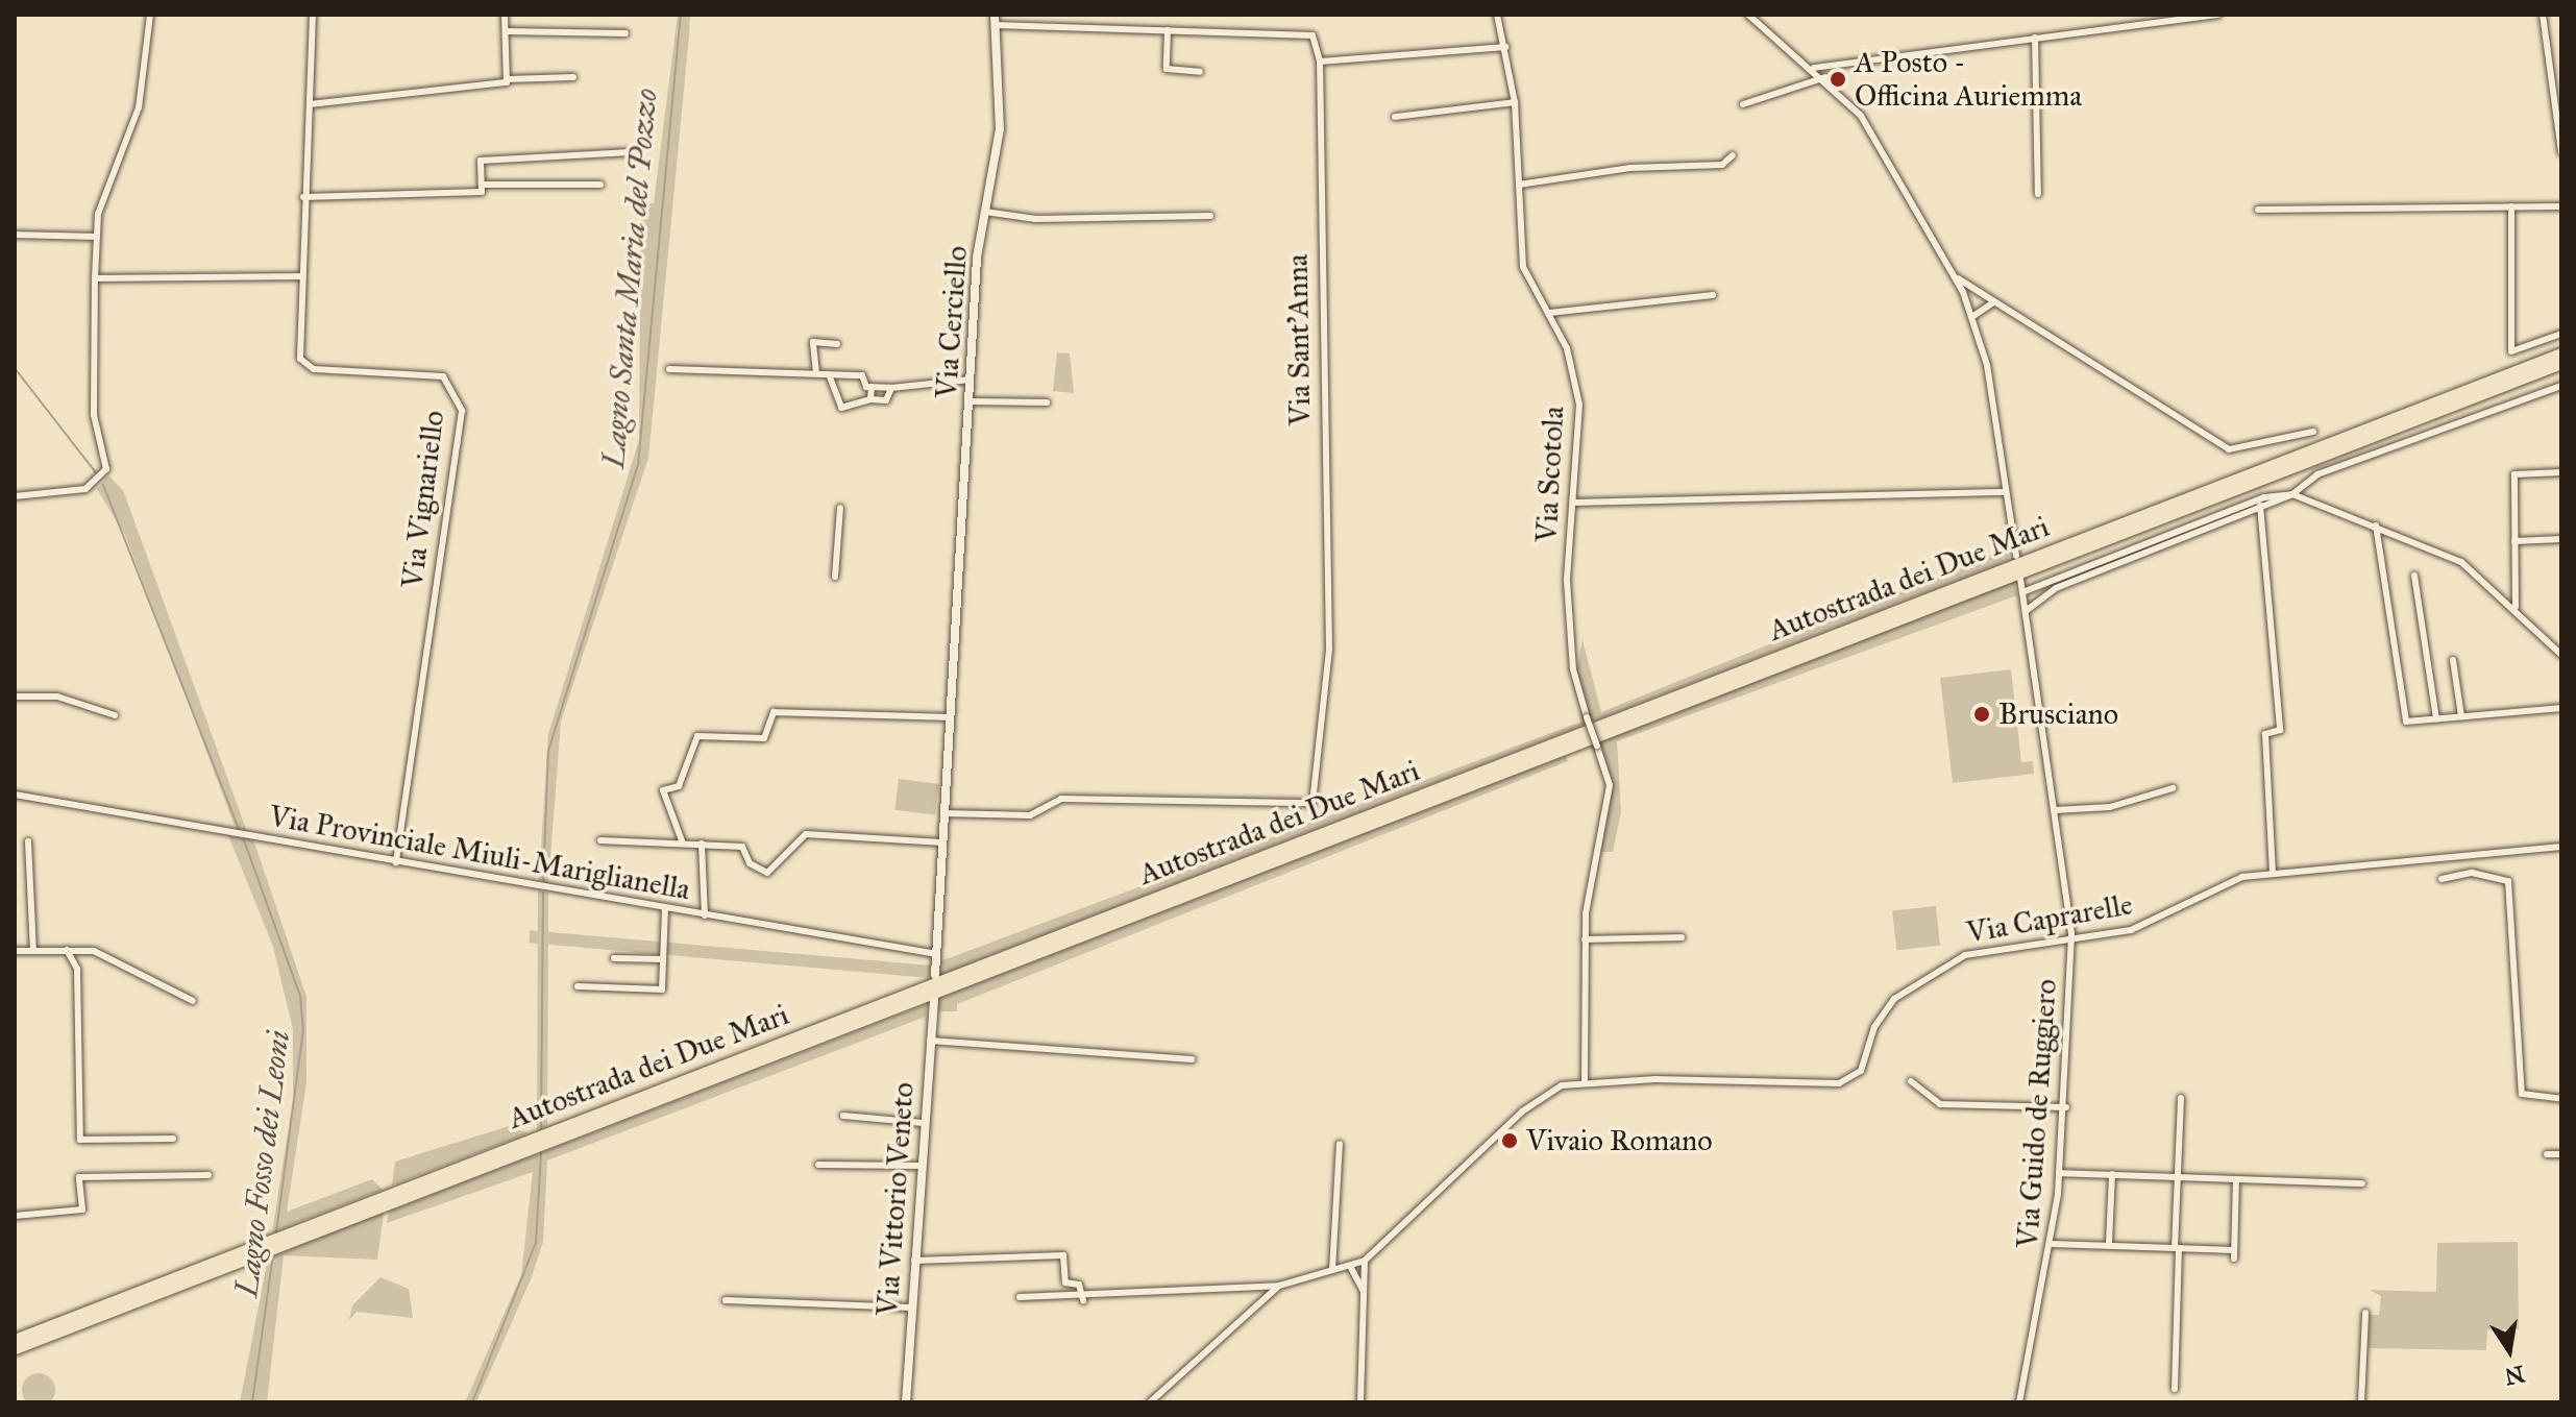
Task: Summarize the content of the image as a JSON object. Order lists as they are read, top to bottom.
{
  "streets": {
    "highway": ["Autostrada dei Due Mari"],
    "street": [
      "Via Cerciello",
      "Via Sant'Anna",
      "Via Scotola",
      "Via Vignariello",
      "Via Provinciale Miuli-Mariglianella",
      "Via Caprarelle",
      "Via Guido de Ruggiero",
      "Via Vittorio Veneto"
    ]
  },
  "crossings": [
    ["Via Scotola", "Via Caprarelle"],
    ["Via Vignariello", "Via Provinciale Miuli-Mariglianella"],
    ["Via Caprarelle", "Via Guido de Ruggiero"]
  ],
  "water": ["Lagno Santa Maria del Pozzo", "Lagno Fosso dei Leoni"],
  "places": ["A Posto - Officina Auriemma", "Brusciano", "Vivaio Romano"],
  "north": "bottom"
}
